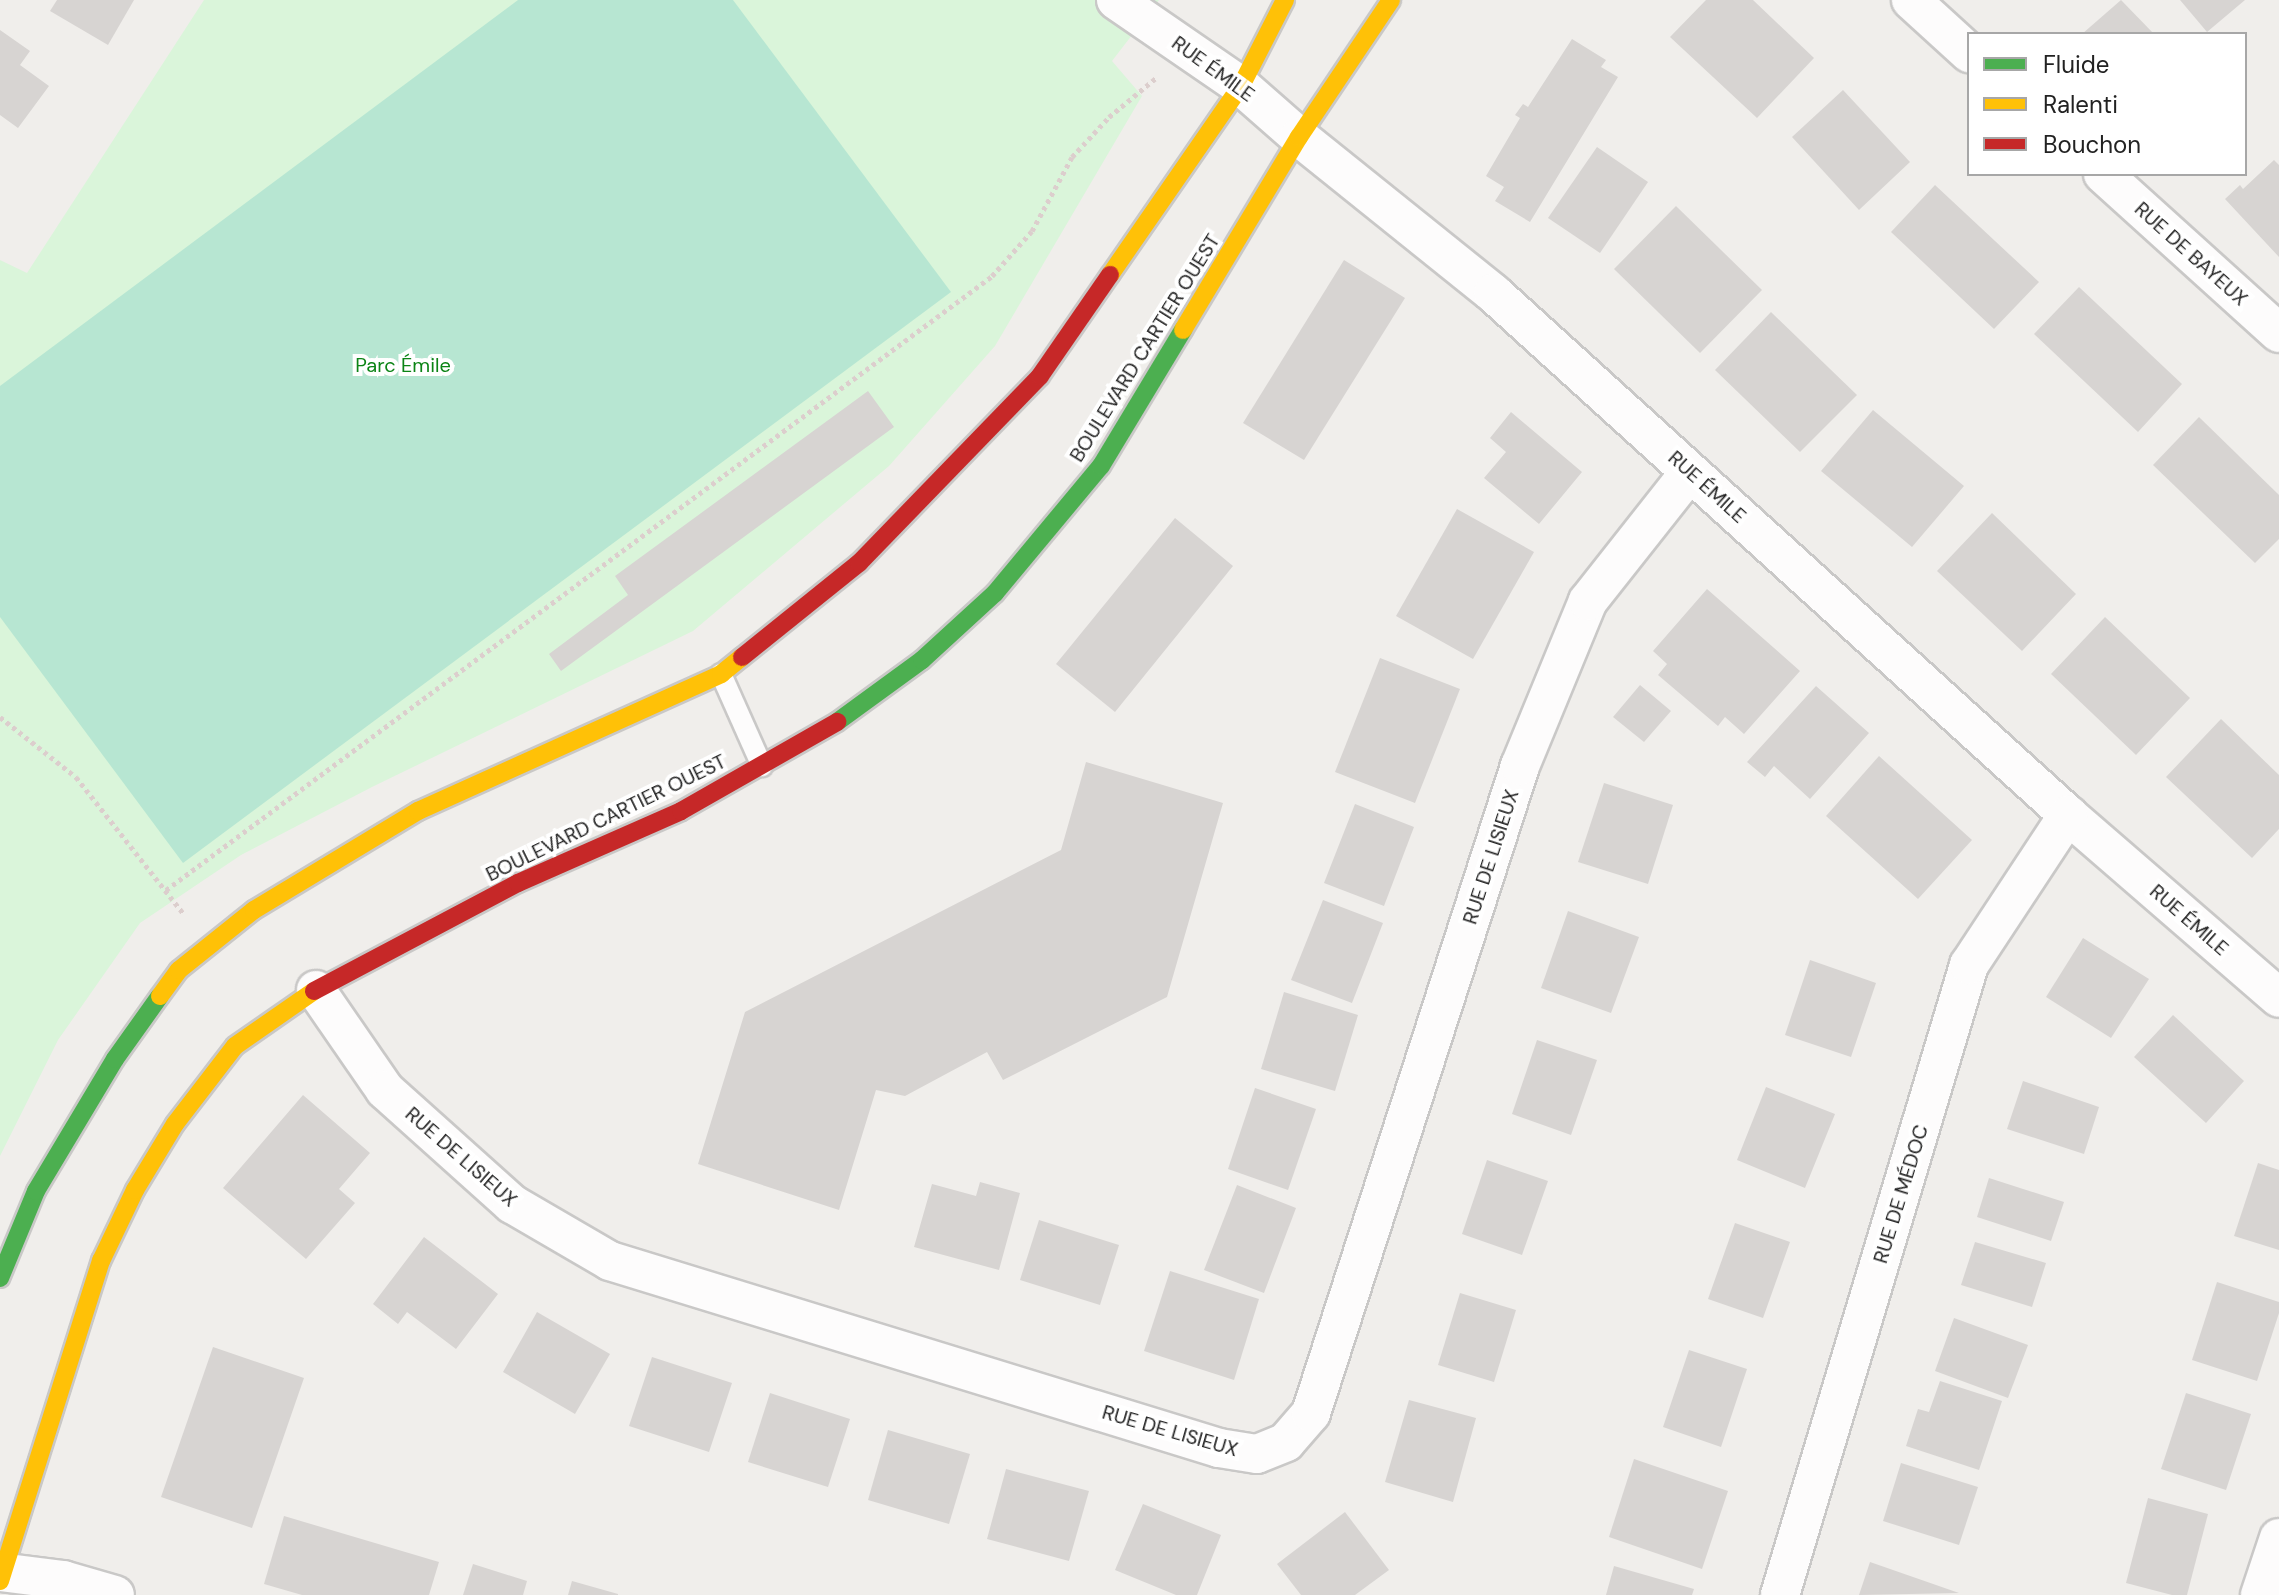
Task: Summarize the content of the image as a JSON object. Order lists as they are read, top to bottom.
{
  "streets": {
    "street": [
      "RUE ÉMILE",
      "RUE DE BAYEUX",
      "BOULEVARD CARTIER OUEST",
      "RUE DE LISIEUX",
      "RUE DE MÉDOC"
    ]
  },
  "crossings": [
    ["RUE ÉMILE", "BOULEVARD CARTIER OUEST"],
    ["RUE ÉMILE", "RUE DE LISIEUX"],
    ["RUE ÉMILE", "RUE DE MÉDOC"],
    ["BOULEVARD CARTIER OUEST", "RUE DE LISIEUX"]
  ],
  "parks": ["Parc Émile"],
  "legend": ["Fluide", "Ralenti", "Bouchon"]
}
